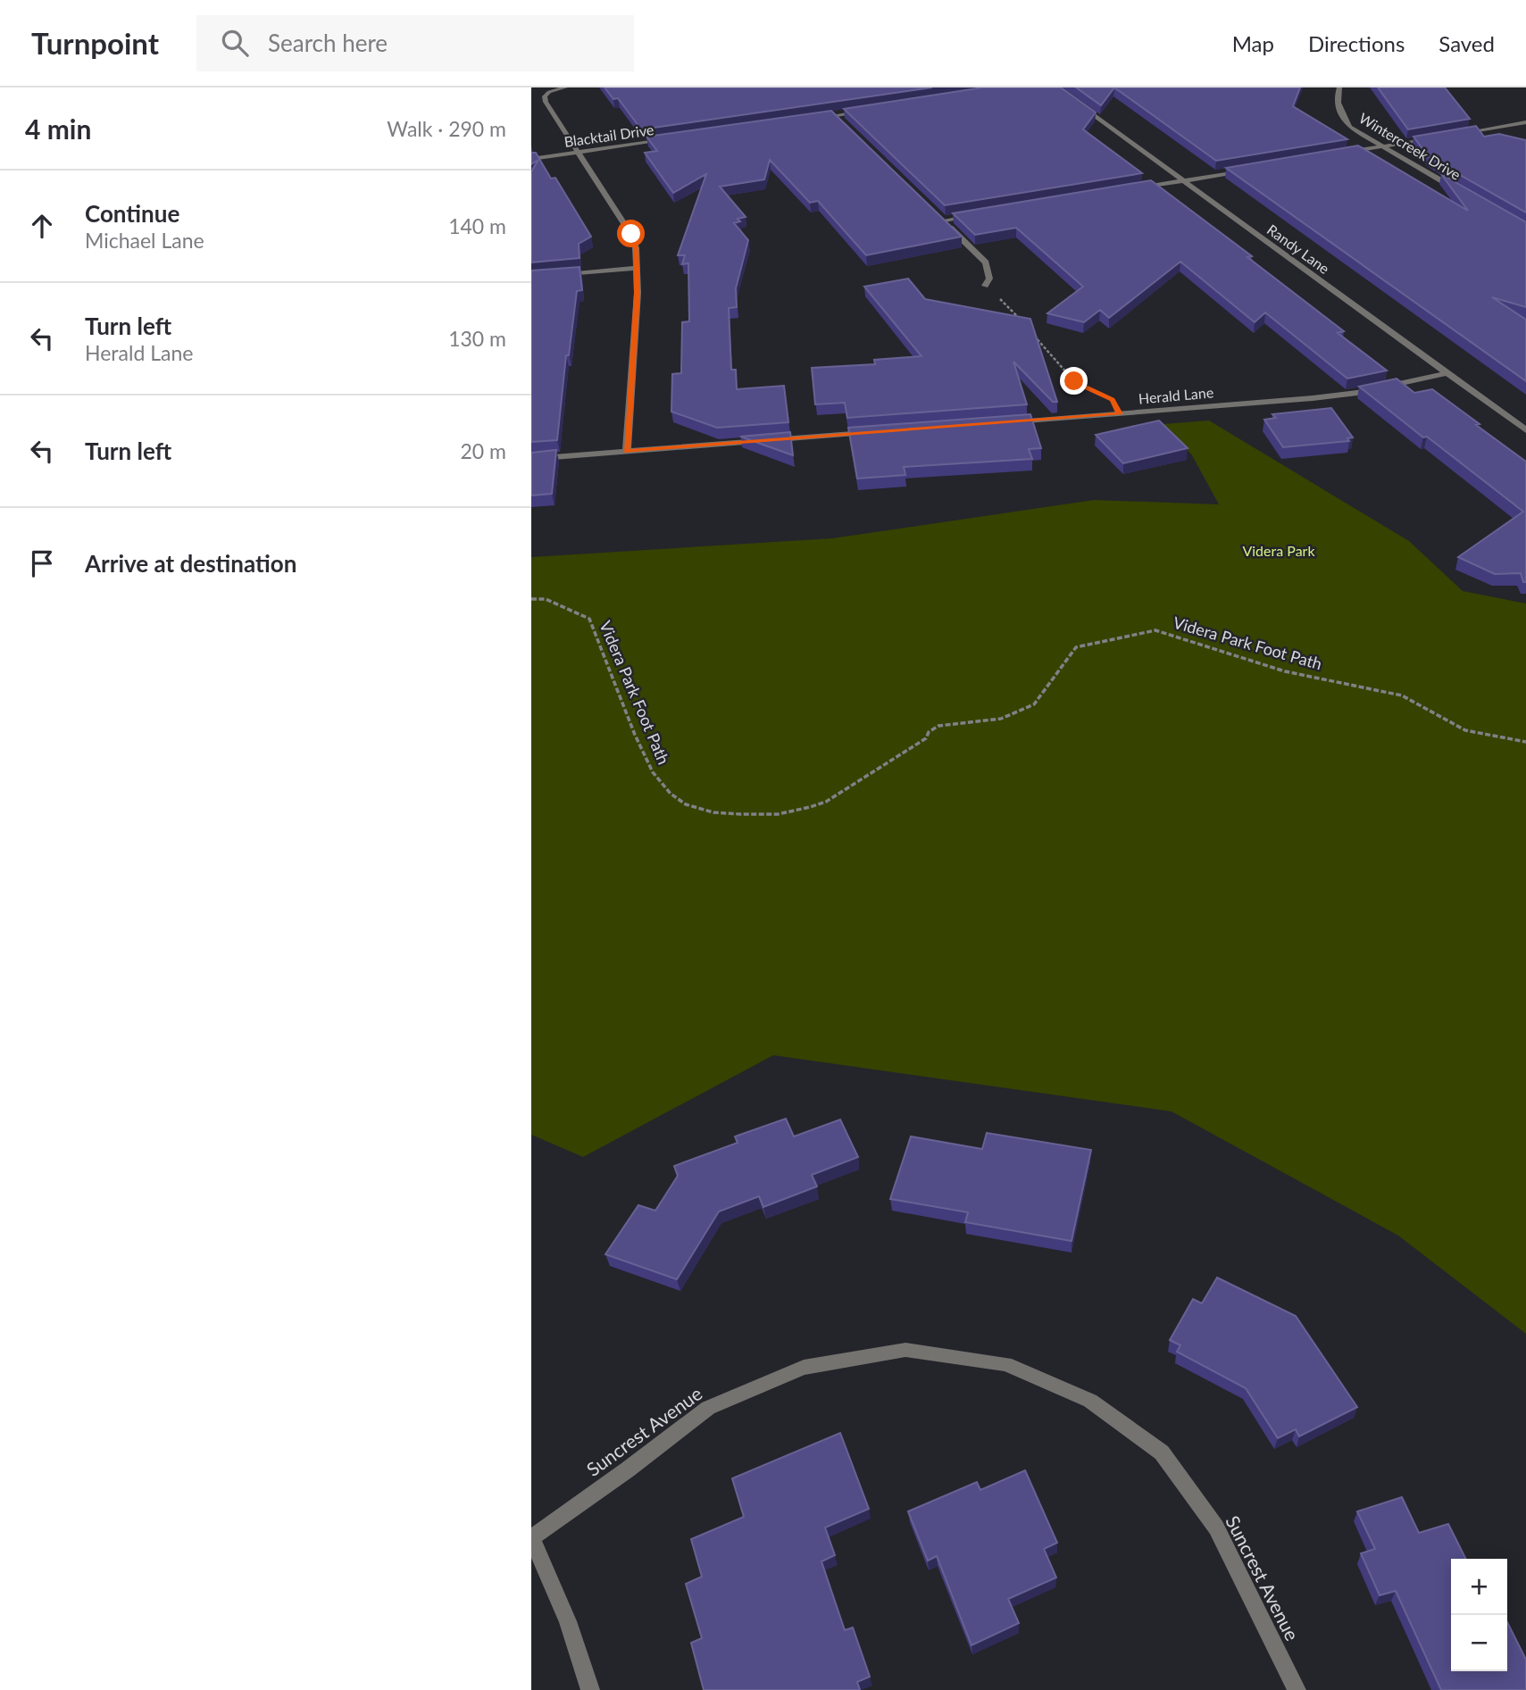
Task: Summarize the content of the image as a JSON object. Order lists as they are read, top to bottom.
{
  "streets": {
    "street": [
      "Blacktail Drive",
      "Wintercreek Drive",
      "Randy Lane",
      "Herald Lane",
      "Suncrest Avenue"
    ],
    "path": ["Videra Park Foot Path"]
  },
  "crossings": [
    ["Randy Lane", "Herald Lane"]
  ],
  "parks": ["Videra Park"],
  "page": {
    "header": "Turnpoint",
    "search": "Search here",
    "nav": ["Map", "Directions", "Saved"],
    "heading": ["4 min", "Walk · 290 m"],
    "list": [
      ["Continue", "Michael Lane", "140 m"],
      ["Turn left", "Herald Lane", "130 m"],
      ["Turn left", "20 m"],
      "Arrive at destination"
    ],
    "map_buttons": ["+", "−"]
  }
}
